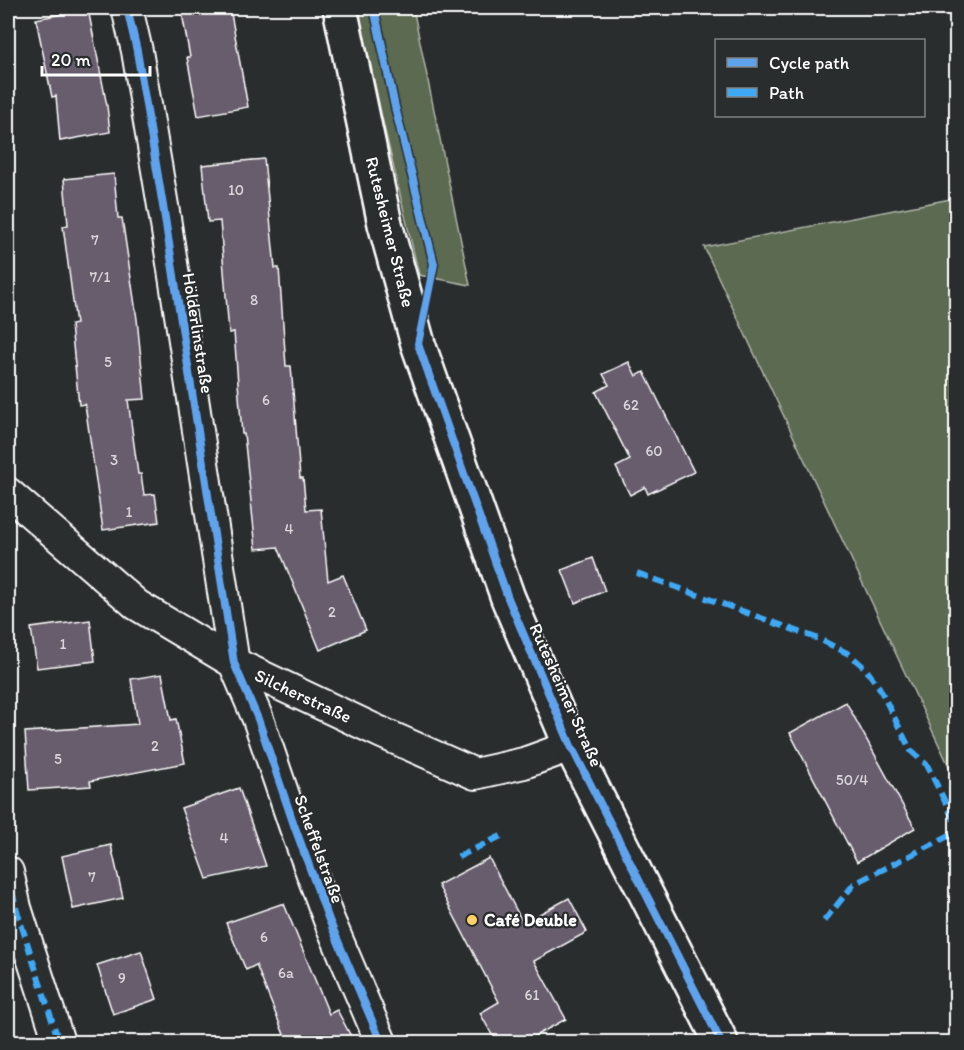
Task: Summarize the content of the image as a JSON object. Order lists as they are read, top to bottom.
{
  "streets": {
    "street": [
      "Rutesheimer Straße",
      "Hölderlinstraße",
      "Silcherstraße",
      "Scheffelstraße"
    ]
  },
  "crossings": [
    ["Rutesheimer Straße", "Silcherstraße"],
    ["Hölderlinstraße", "Silcherstraße"],
    ["Hölderlinstraße", "Scheffelstraße"],
    ["Silcherstraße", "Scheffelstraße"]
  ],
  "places": ["Café Deuble"],
  "house_numbers": [
    "10",
    "7",
    "7/1",
    "8",
    "5",
    "6",
    "62",
    "60",
    "3",
    "1",
    "4",
    "2",
    "1",
    "2",
    "5",
    "50/4",
    "4",
    "7",
    "6",
    "6a",
    "9",
    "61"
  ],
  "legend": ["Cycle path", "Path"],
  "scale_bar": "20 m"
}
